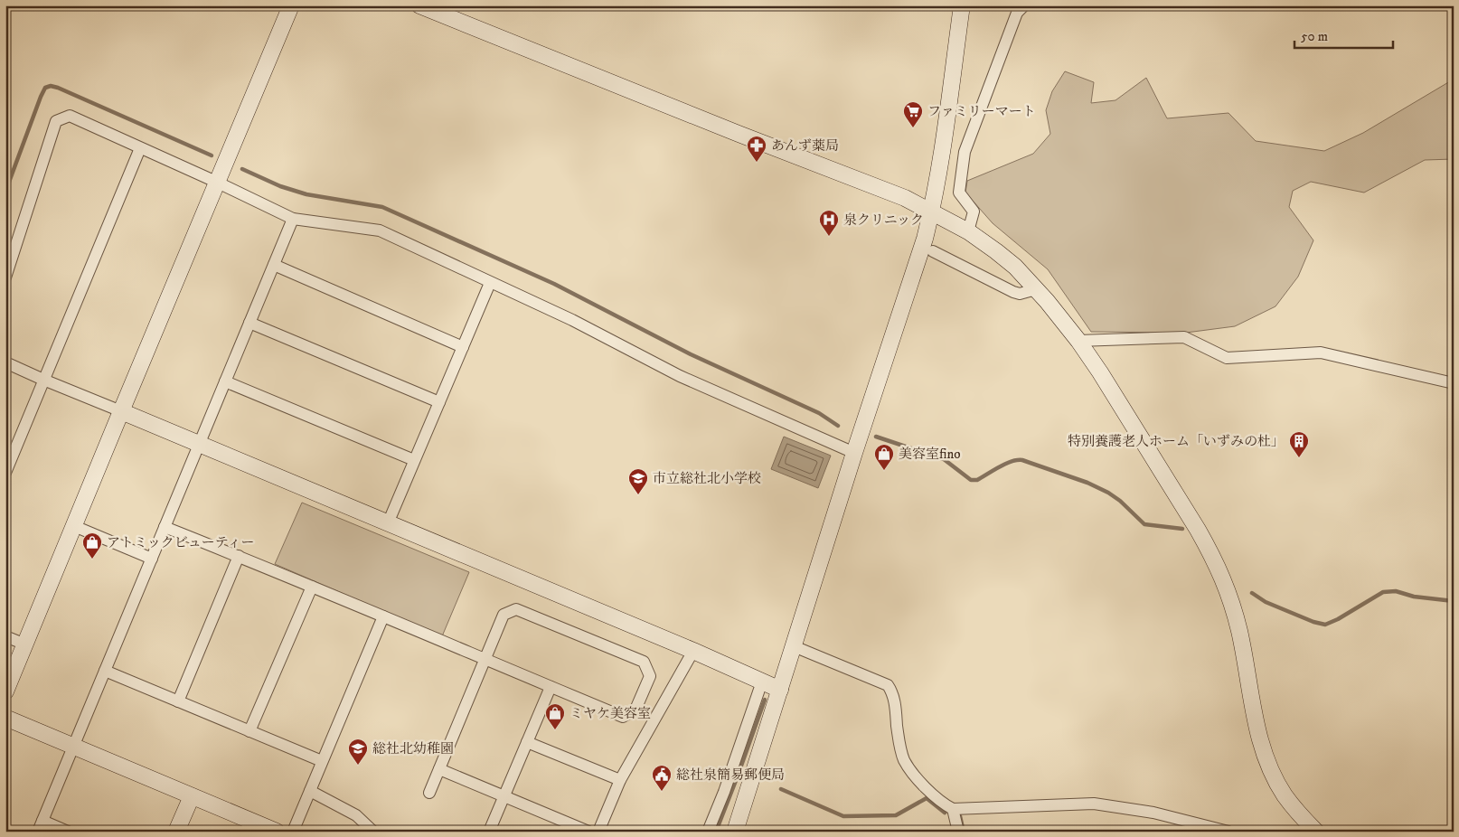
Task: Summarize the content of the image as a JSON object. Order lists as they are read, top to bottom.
{
  "places": {
    "supermarket": ["ファミリーマート"],
    "pharmacy": ["あんず薬局"],
    "hospital": ["泉クリニック"],
    "building": ["特別養護老人ホーム「いずみの杜」"],
    "shop": ["美容室fino", "アトミックビューティー", "ミヤケ美容室"],
    "school or university": ["市立総社北小学校", "総社北幼稚園"],
    "public building": ["総社泉簡易郵便局"]
  },
  "scale_bar": "50 m"
}
